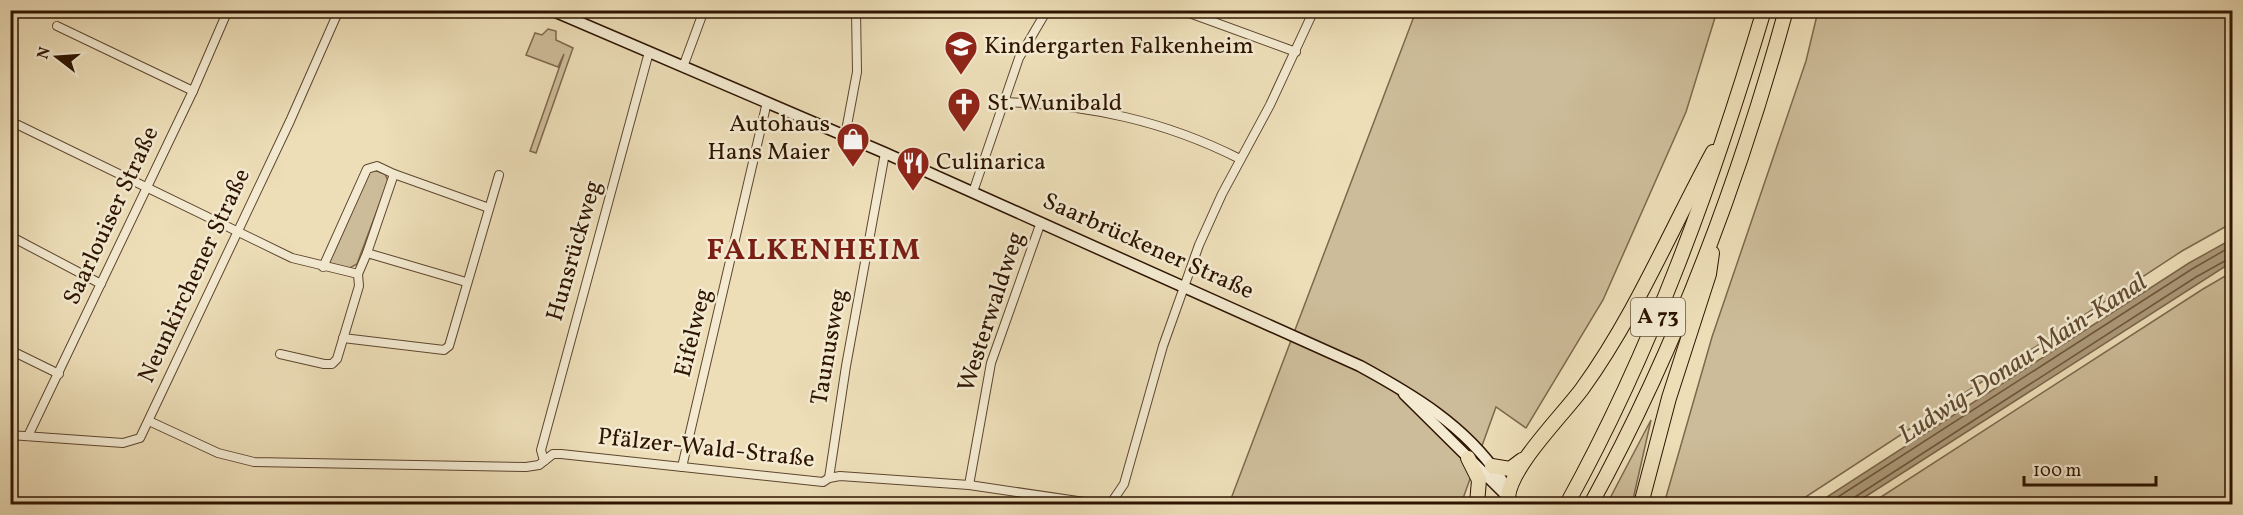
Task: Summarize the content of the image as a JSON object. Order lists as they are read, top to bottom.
{
  "streets": {
    "highway": ["A 73"],
    "main road": ["Saarbrückener Straße"],
    "street": [
      "Saarlouiser Straße",
      "Hunsrückweg",
      "Neunkirchener Straße",
      "Westerwaldweg",
      "Eifelweg",
      "Taunusweg",
      "Pfälzer-Wald-Straße"
    ]
  },
  "crossings": [
    ["Saarlouiser Straße", "Neunkirchener Straße"],
    ["Saarbrückener Straße", "Hunsrückweg"],
    ["Saarbrückener Straße", "Westerwaldweg"],
    ["Saarbrückener Straße", "Eifelweg"],
    ["Saarbrückener Straße", "Taunusweg"],
    ["Saarbrückener Straße", "Pfälzer-Wald-Straße"],
    ["Hunsrückweg", "Pfälzer-Wald-Straße"],
    ["Neunkirchener Straße", "Pfälzer-Wald-Straße"],
    ["Westerwaldweg", "Pfälzer-Wald-Straße"],
    ["Eifelweg", "Pfälzer-Wald-Straße"],
    ["Taunusweg", "Pfälzer-Wald-Straße"]
  ],
  "districts": ["FALKENHEIM"],
  "water": ["Ludwig-Donau-Main-Kanal"],
  "places": {
    "school or university": ["Kindergarten Falkenheim"],
    "church": ["St. Wunibald"],
    "shop": ["Autohaus Hans Maier"],
    "restaurant": ["Culinarica"]
  },
  "scale_bar": "100 m",
  "north": "left"
}
